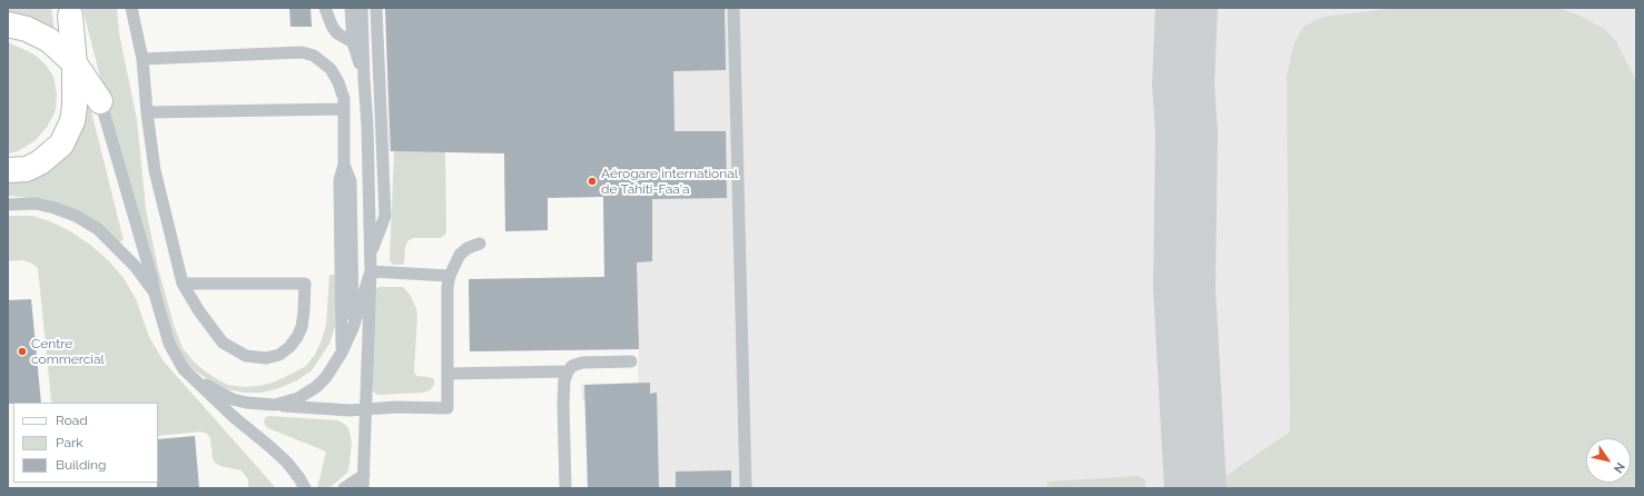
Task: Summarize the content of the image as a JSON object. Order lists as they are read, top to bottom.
{
  "places": ["Aérogare international de Tahiti-Faa'a", "Centre commercial"],
  "legend": ["Road", "Park", "Building"],
  "north": "bottom right"
}
